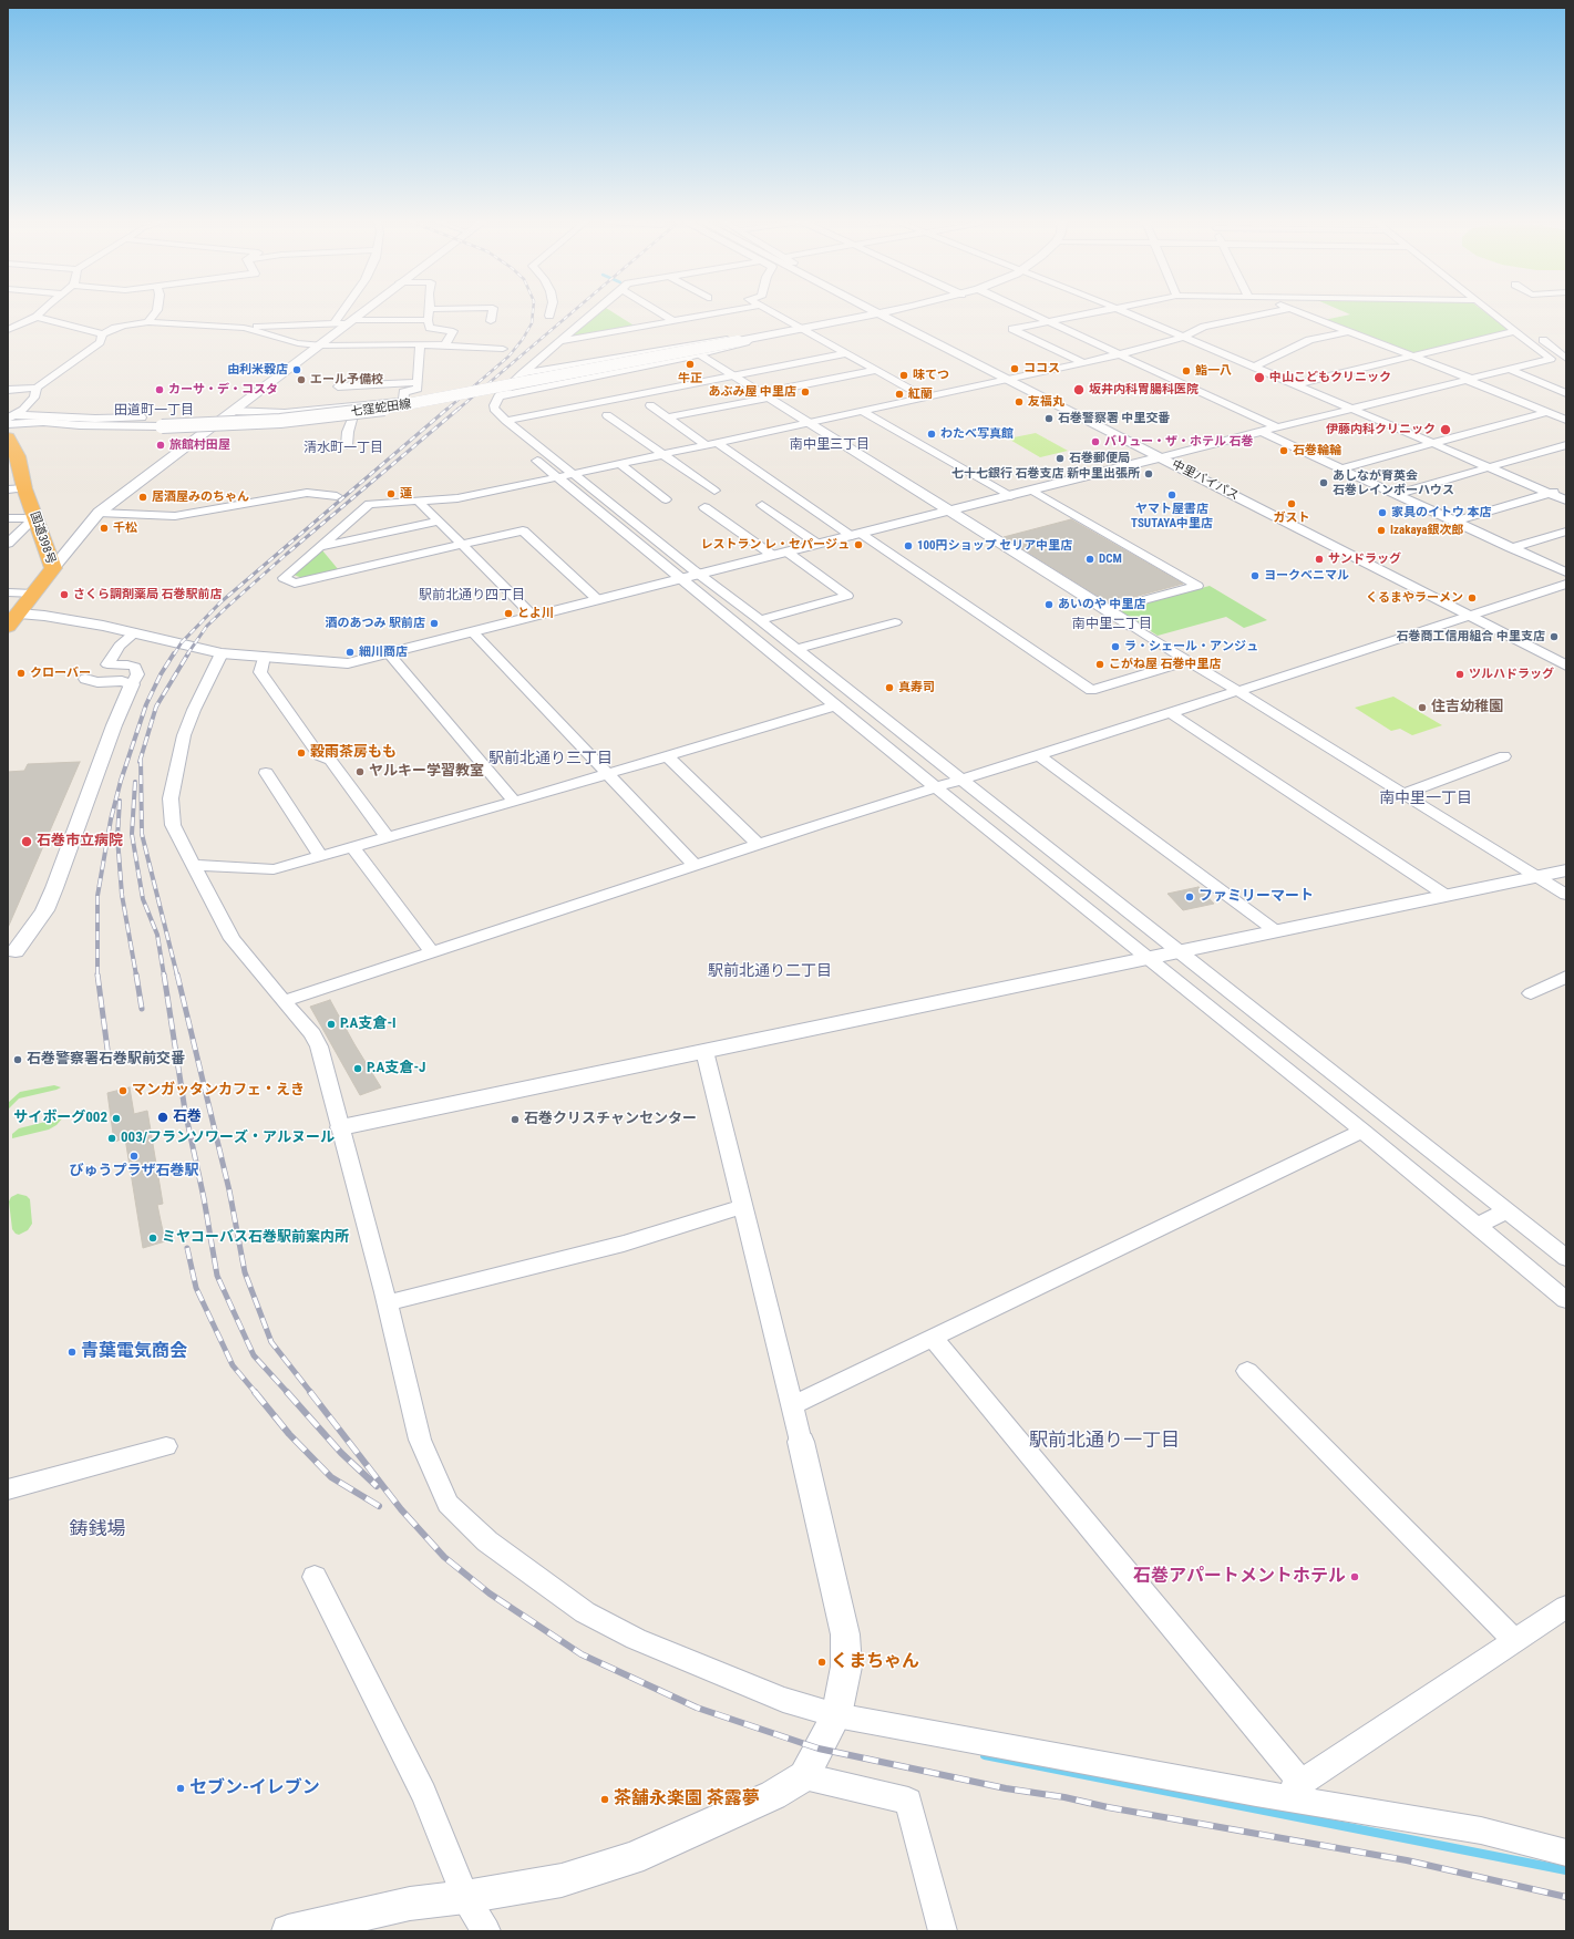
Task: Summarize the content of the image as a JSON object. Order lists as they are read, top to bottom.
{
  "streets": {
    "highway": ["国道398号"],
    "street": ["七窪蛇田線", "中里バイパス"]
  },
  "crossings": [
    ["七窪蛇田線", "中里バイパス"]
  ],
  "districts": [
    "田道町一丁目",
    "南中里三丁目",
    "清水町一丁目",
    "駅前北通り四丁目",
    "南中里二丁目",
    "駅前北通り三丁目",
    "南中里一丁目",
    "駅前北通り二丁目",
    "駅前北通り一丁目",
    "鋳銭場"
  ],
  "places": [
    "牛正",
    "ココス",
    "由利米穀店",
    "鮨一八",
    "味てつ",
    "中山こどもクリニック",
    "エール予備校",
    "カーサ・デ・コスタ",
    "坂井内科胃腸科医院",
    "あぶみ屋 中里店",
    "紅蘭",
    "友福丸",
    "石巻警察署 中里交番",
    "伊藤内科クリニック",
    "わたべ写真館",
    "バリュー・ザ・ホテル 石巻",
    "旅館村田屋",
    "石巻輪輪",
    "石巻郵便局",
    "七十七銀行 石巻支店 新中里出張所",
    "あしなが育英会 石巻レインボーハウス",
    "蓮",
    "ヤマト屋書店 TSUTAYA中里店",
    "居酒屋みのちゃん",
    "ガスト",
    "家具のイトウ 本店",
    "千松",
    "Izakaya銀次郎",
    "レストラン レ・セパージュ",
    "100円ショップ セリア中里店",
    "DCM",
    "サンドラッグ",
    "ヨークベニマル",
    "さくら調剤薬局 石巻駅前店",
    "くるまやラーメン",
    "あいのや 中里店",
    "とよ川",
    "酒のあつみ 駅前店",
    "石巻商工信用組合 中里支店",
    "ラ・シェール・アンジュ",
    "細川商店",
    "こがね屋 石巻中里店",
    "クローバー",
    "ツルハドラッグ",
    "真寿司",
    "住吉幼稚園",
    "穀雨茶房もも",
    "ヤルキー学習教室",
    "石巻市立病院",
    "ファミリーマート",
    "P.A支倉-I",
    "石巻警察署石巻駅前交番",
    "P.A支倉-J",
    "マンガッタンカフェ・えき",
    "石巻",
    "サイボーグ002",
    "石巻クリスチャンセンター",
    "003/フランソワーズ・アルヌール",
    "びゅうプラザ石巻駅",
    "ミヤコーバス石巻駅前案内所",
    "青葉電気商会",
    "石巻アパートメントホテル",
    "くまちゃん",
    "セブン-イレブン",
    "茶舗永楽園 茶露夢"
  ]
}
